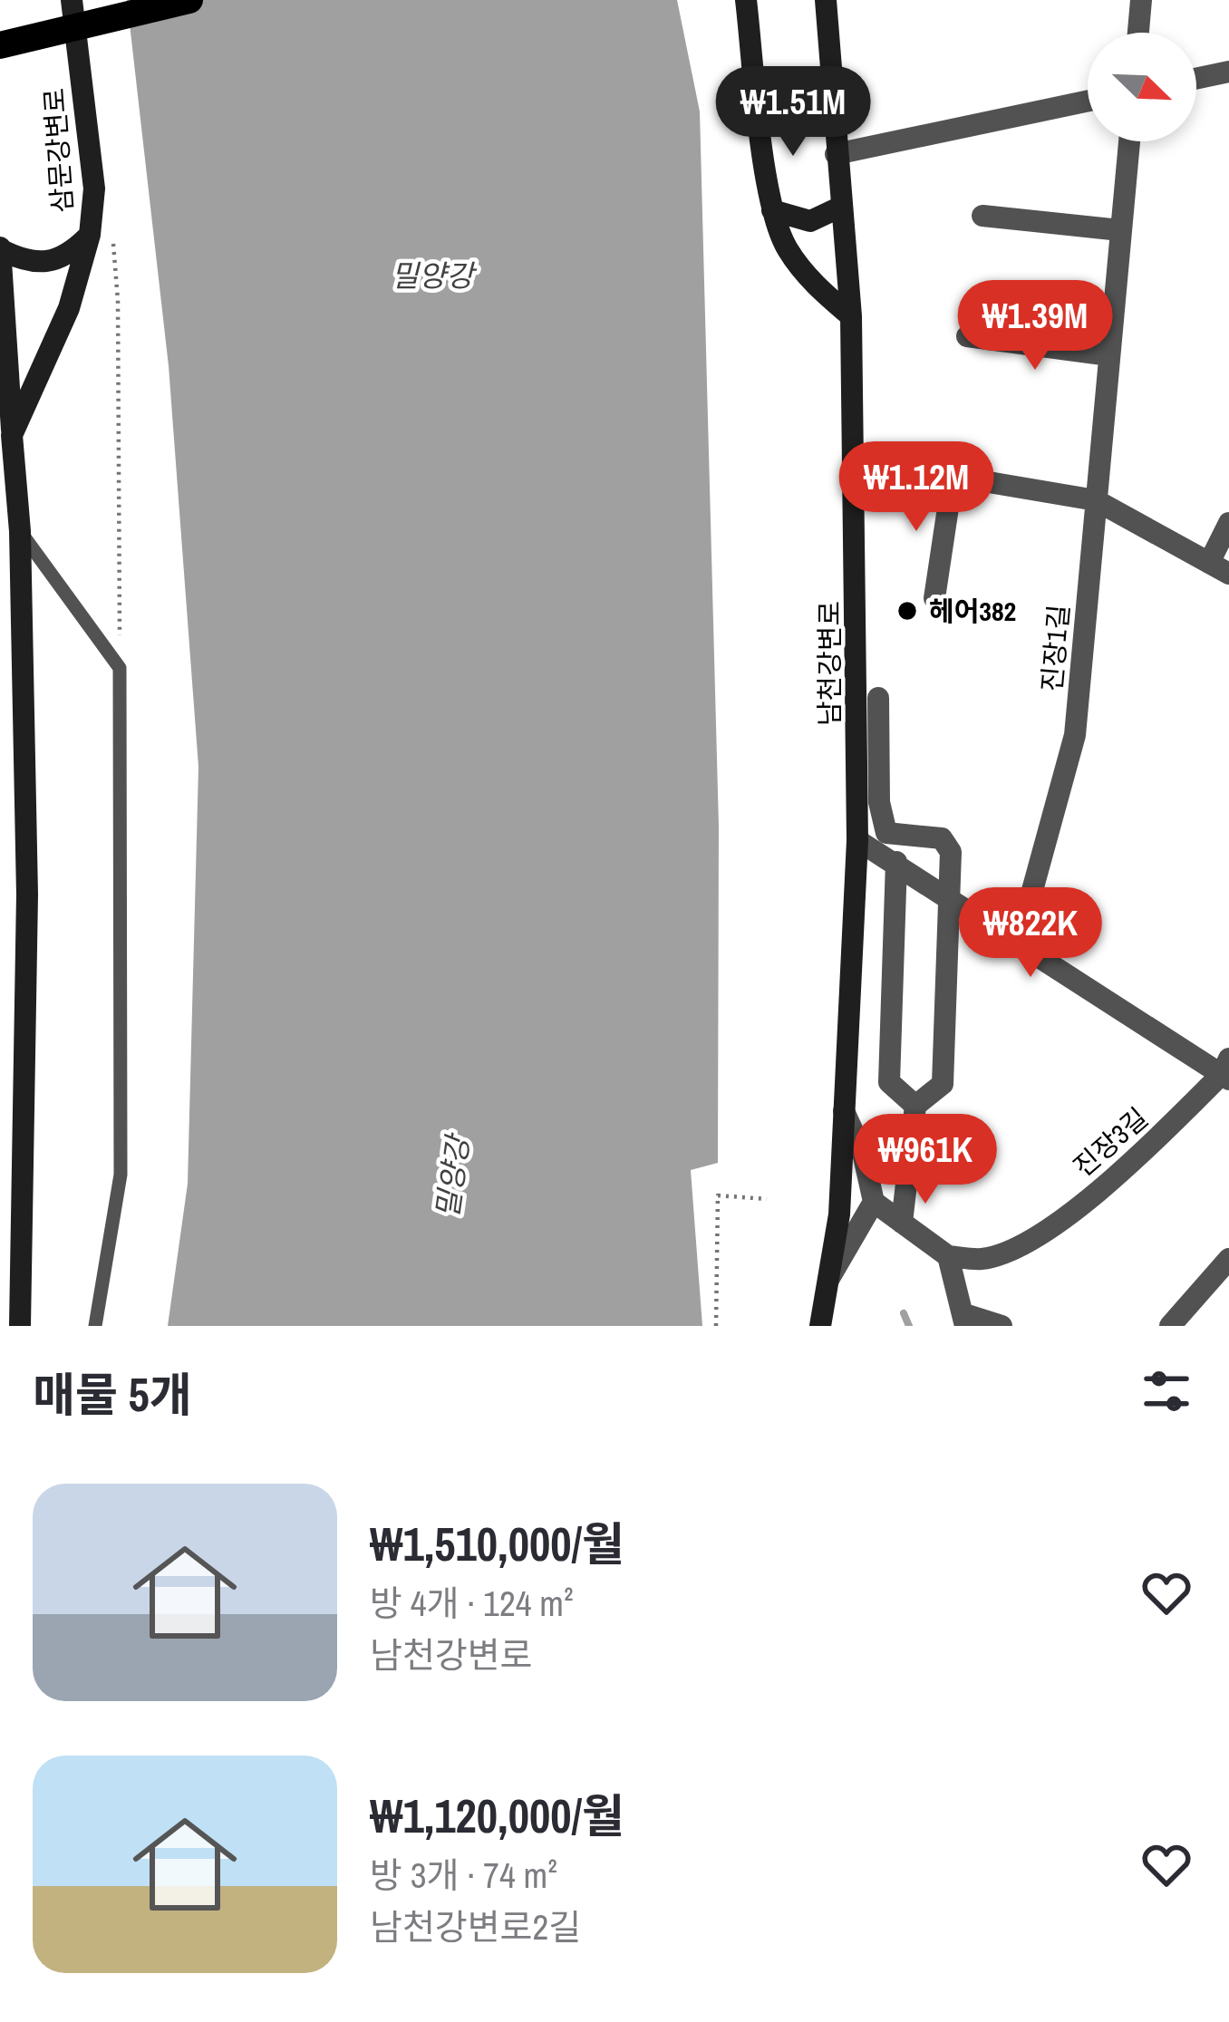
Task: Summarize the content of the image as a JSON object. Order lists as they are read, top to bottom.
{
  "streets": {
    "street": [
      "삼문강변로",
      "진장1길",
      "남천강변로",
      "진장3길"
    ]
  },
  "water": ["밀양강"],
  "places": ["헤어382"],
  "north": "bottom right",
  "page": {
    "price": [
      "₩1.51M",
      "₩1.39M",
      "₩1.12M",
      "₩822K",
      "₩961K"
    ],
    "heading": "매물 5개",
    "list": [
      {
        "name": "₩1,510,000/월",
        "note": "방 4개 · 124 m² · 남천강변로"
      },
      {
        "name": "₩1,120,000/월",
        "note": "방 3개 · 74 m² · 남천강변로2길"
      }
    ]
  }
}
